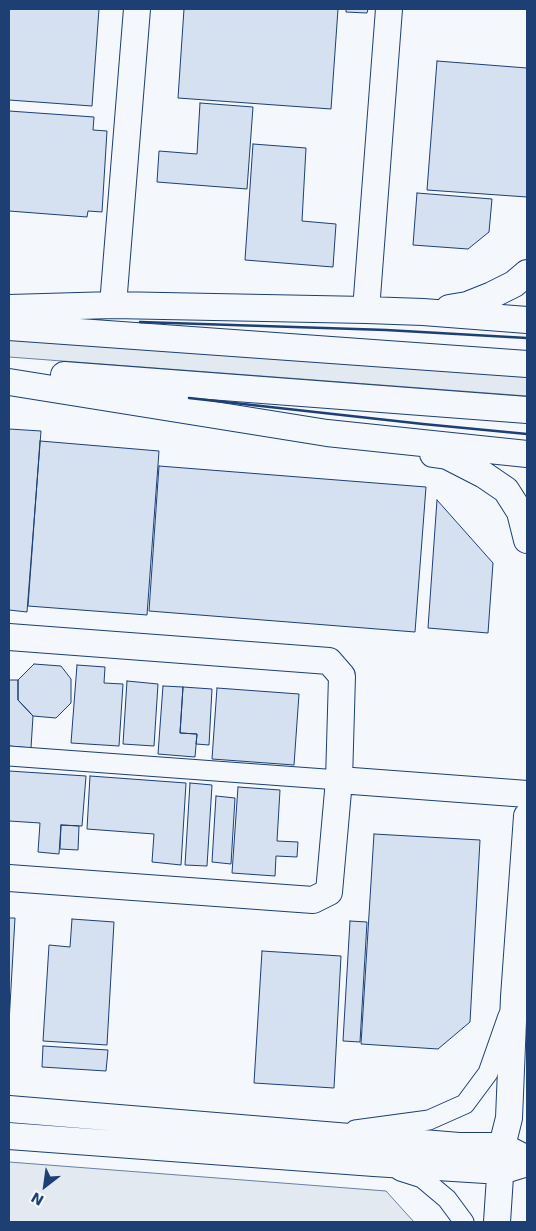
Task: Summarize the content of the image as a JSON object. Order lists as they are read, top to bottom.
{
  "north": "bottom left"
}
